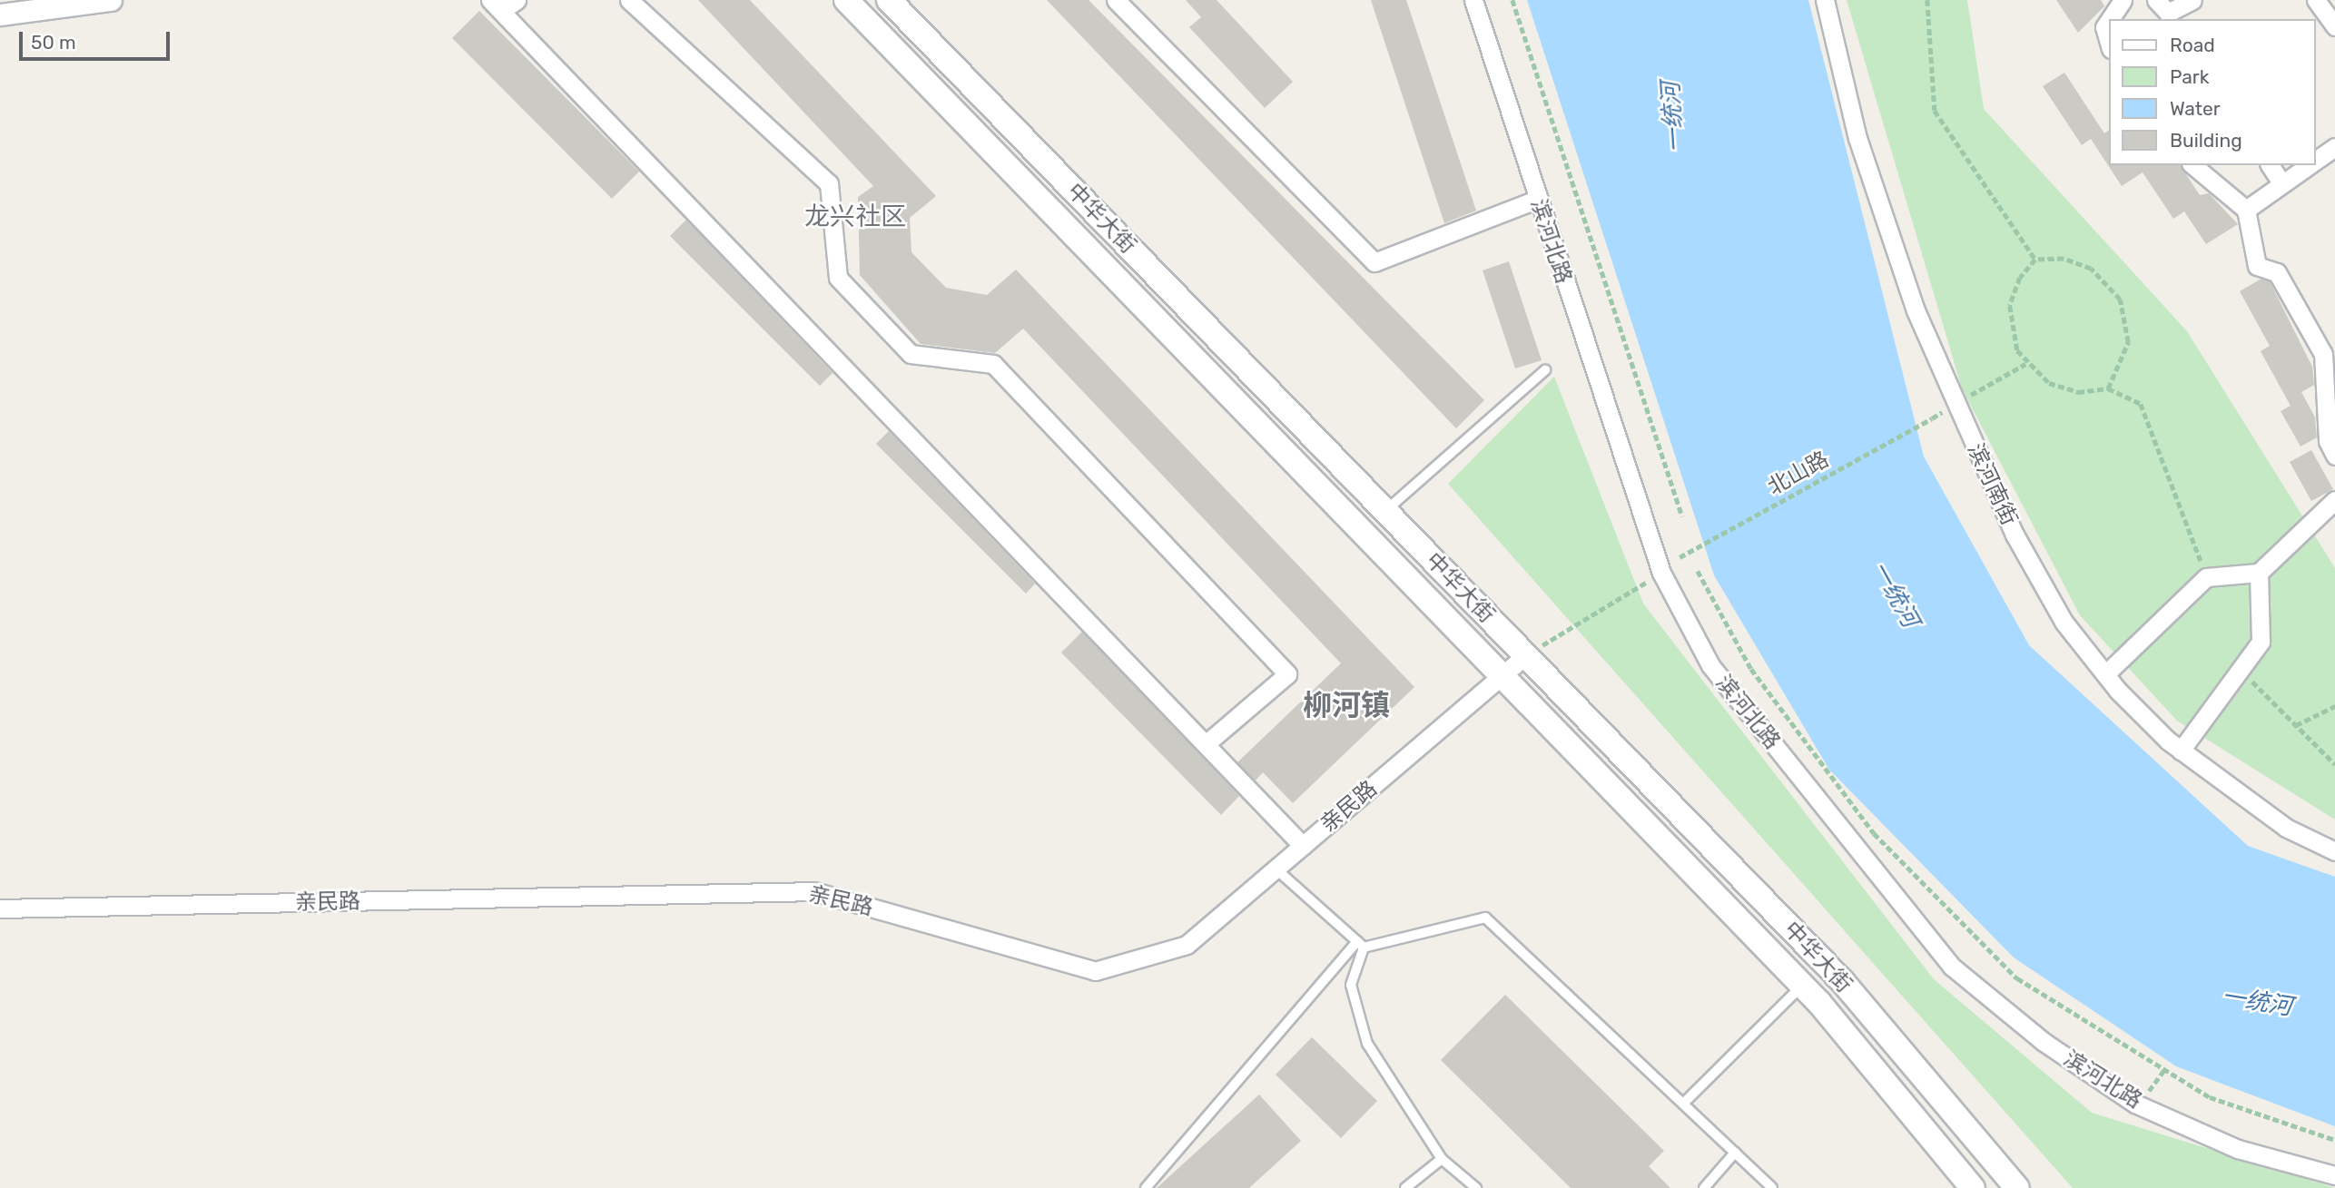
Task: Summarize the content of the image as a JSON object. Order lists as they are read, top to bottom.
{
  "streets": {
    "main road": ["中华大街"],
    "street": ["滨河北路", "滨河南街", "亲民路"],
    "path": ["北山路"]
  },
  "crossings": [
    ["中华大街", "北山路"],
    ["中华大街", "亲民路"],
    ["滨河北路", "北山路"],
    ["北山路", "亲民路"]
  ],
  "districts": ["龙兴社区", "柳河镇"],
  "water": ["一统河"],
  "legend": [
    "Road",
    "Park",
    "Water",
    "Building"
  ],
  "scale_bar": "50 m"
}
